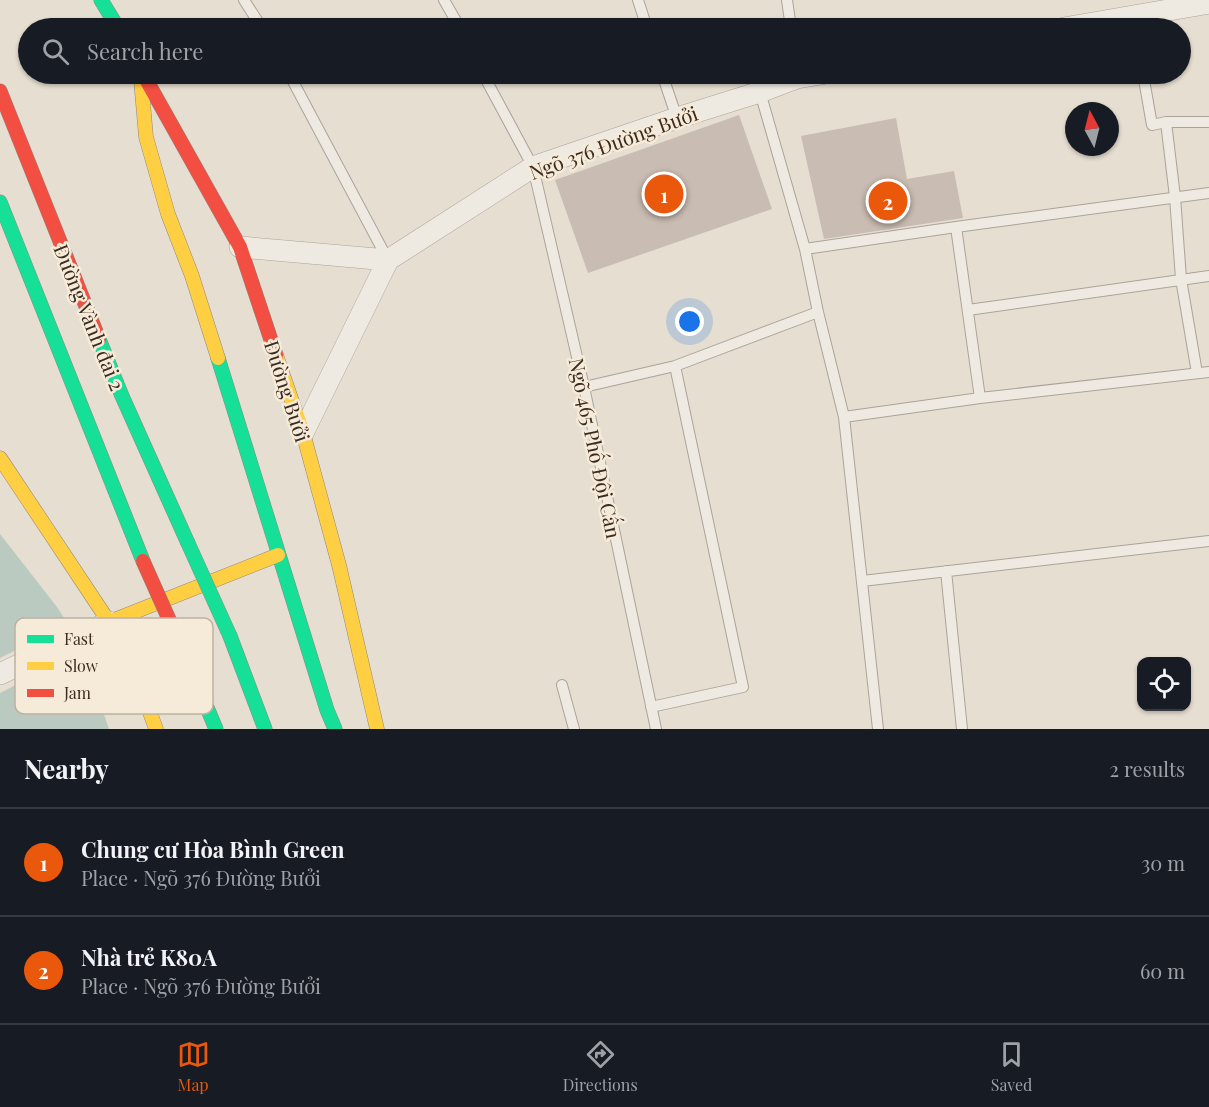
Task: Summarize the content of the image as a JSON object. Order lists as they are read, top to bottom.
{
  "streets": {
    "main road": ["Đường Vành đai 2", "Đường Bưởi"],
    "street": ["Ngõ 376 Đường Bưởi"],
    "lane": ["Ngõ 465 Phố Đội Cấn"]
  },
  "crossings": [
    ["Ngõ 376 Đường Bưởi", "Ngõ 465 Phố Đội Cấn"]
  ],
  "legend": ["Fast", "Slow", "Jam"],
  "north": "top",
  "page": {
    "search": "Search here",
    "pins": ["1", "2"],
    "heading": ["Nearby", "2 results"],
    "list": [
      {
        "mark": "1",
        "name": "Chung cư Hòa Bình Green",
        "note": "Place · Ngõ 376 Đường Bưởi",
        "value": "30 m"
      },
      {
        "mark": "2",
        "name": "Nhà trẻ K80A",
        "note": "Place · Ngõ 376 Đường Bưởi",
        "value": "60 m"
      }
    ],
    "nav": ["Map", "Directions", "Saved"]
  }
}
